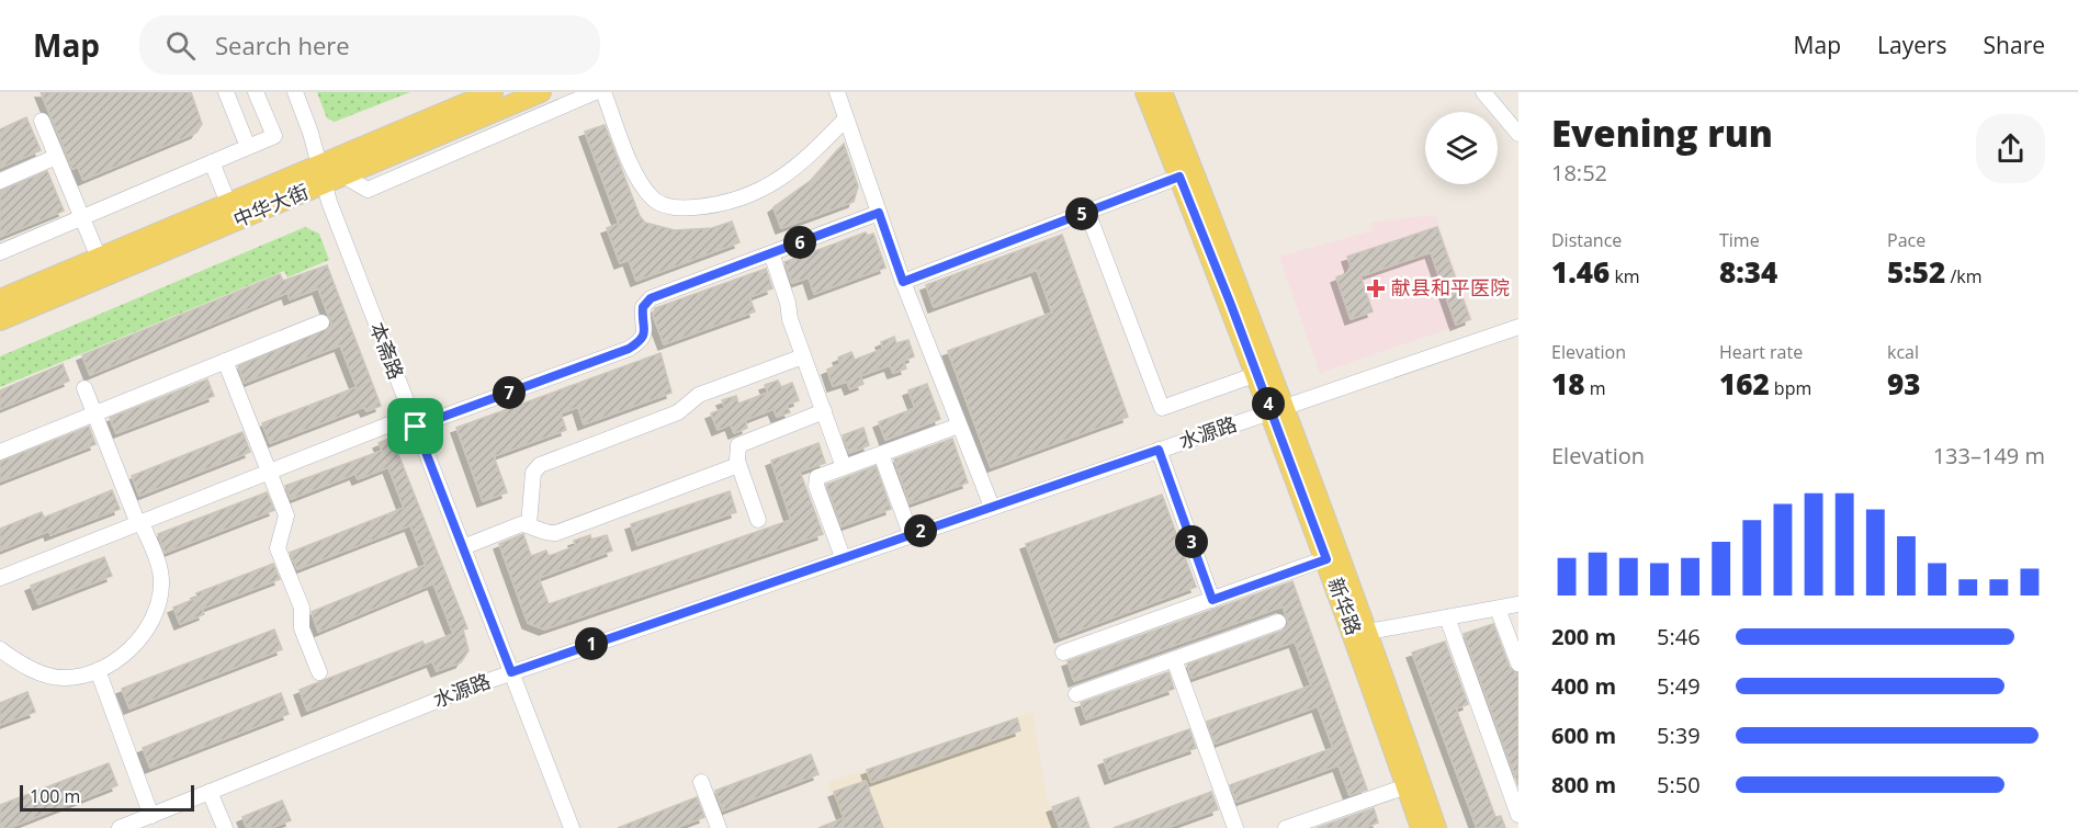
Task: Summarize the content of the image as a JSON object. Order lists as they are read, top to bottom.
{
  "streets": {
    "main road": ["中华大街", "新华路"],
    "street": ["本斋路", "水源路"]
  },
  "crossings": [
    ["中华大街", "本斋路"],
    ["本斋路", "水源路"],
    ["水源路", "新华路"]
  ],
  "places": {
    "health": ["献县和平医院"]
  },
  "scale_bar": "100 m",
  "page": {
    "header": "Map",
    "search": "Search here",
    "nav": ["Map", "Layers", "Share"],
    "heading": ["Evening run", "18:52"],
    "pins": [
      "5",
      "6",
      "7",
      "4",
      "2",
      "3",
      "1"
    ],
    "stats": [
      ["Distance", "1.46 km"],
      ["Time", "8:34"],
      ["Pace", "5:52 /km"],
      ["Elevation", "18 m"],
      ["Heart rate", "162 bpm"],
      ["kcal", "93"]
    ],
    "chart": ["Elevation", "133–149 m"],
    "list": [
      {
        "name": "200 m",
        "note": "5:46"
      },
      {
        "name": "400 m",
        "note": "5:49"
      },
      {
        "name": "600 m",
        "note": "5:39"
      },
      {
        "name": "800 m",
        "note": "5:50"
      }
    ],
    "scale": "100 m"
  }
}
